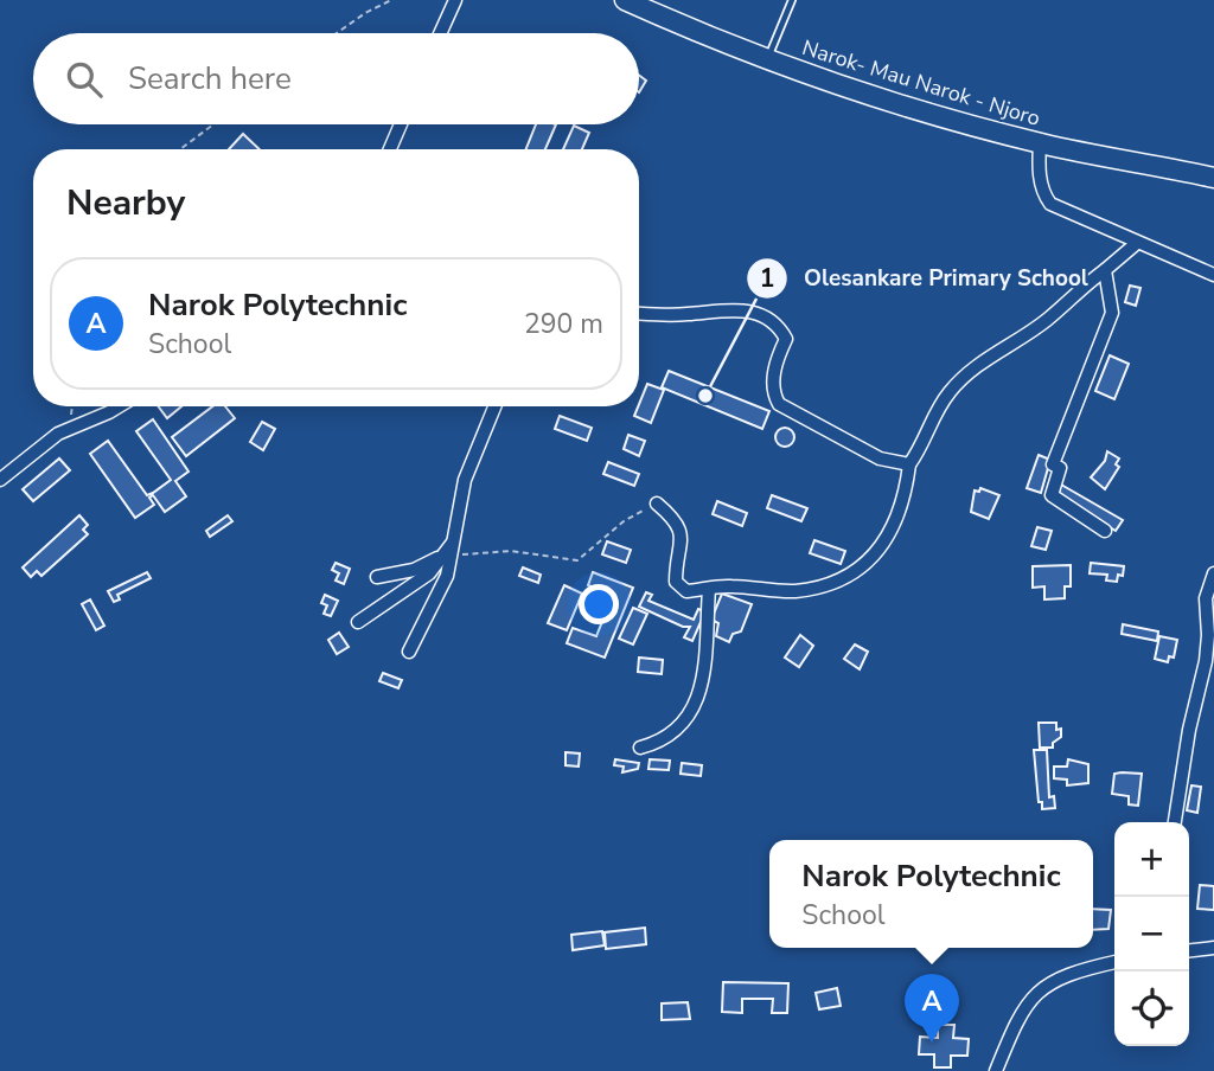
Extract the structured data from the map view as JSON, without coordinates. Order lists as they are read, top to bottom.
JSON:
{
  "streets": {
    "highway": ["Narok- Mau Narok - Njoro"]
  },
  "places": ["Olesankare Primary School"],
  "page": {
    "search": "Search here",
    "heading": "Nearby",
    "list": [
      {
        "mark": "A",
        "name": "Narok Polytechnic",
        "note": "School",
        "value": "290 m"
      }
    ],
    "map_buttons": ["+", "−"],
    "popup": ["Narok Polytechnic", "School"],
    "pins": "A"
  }
}
